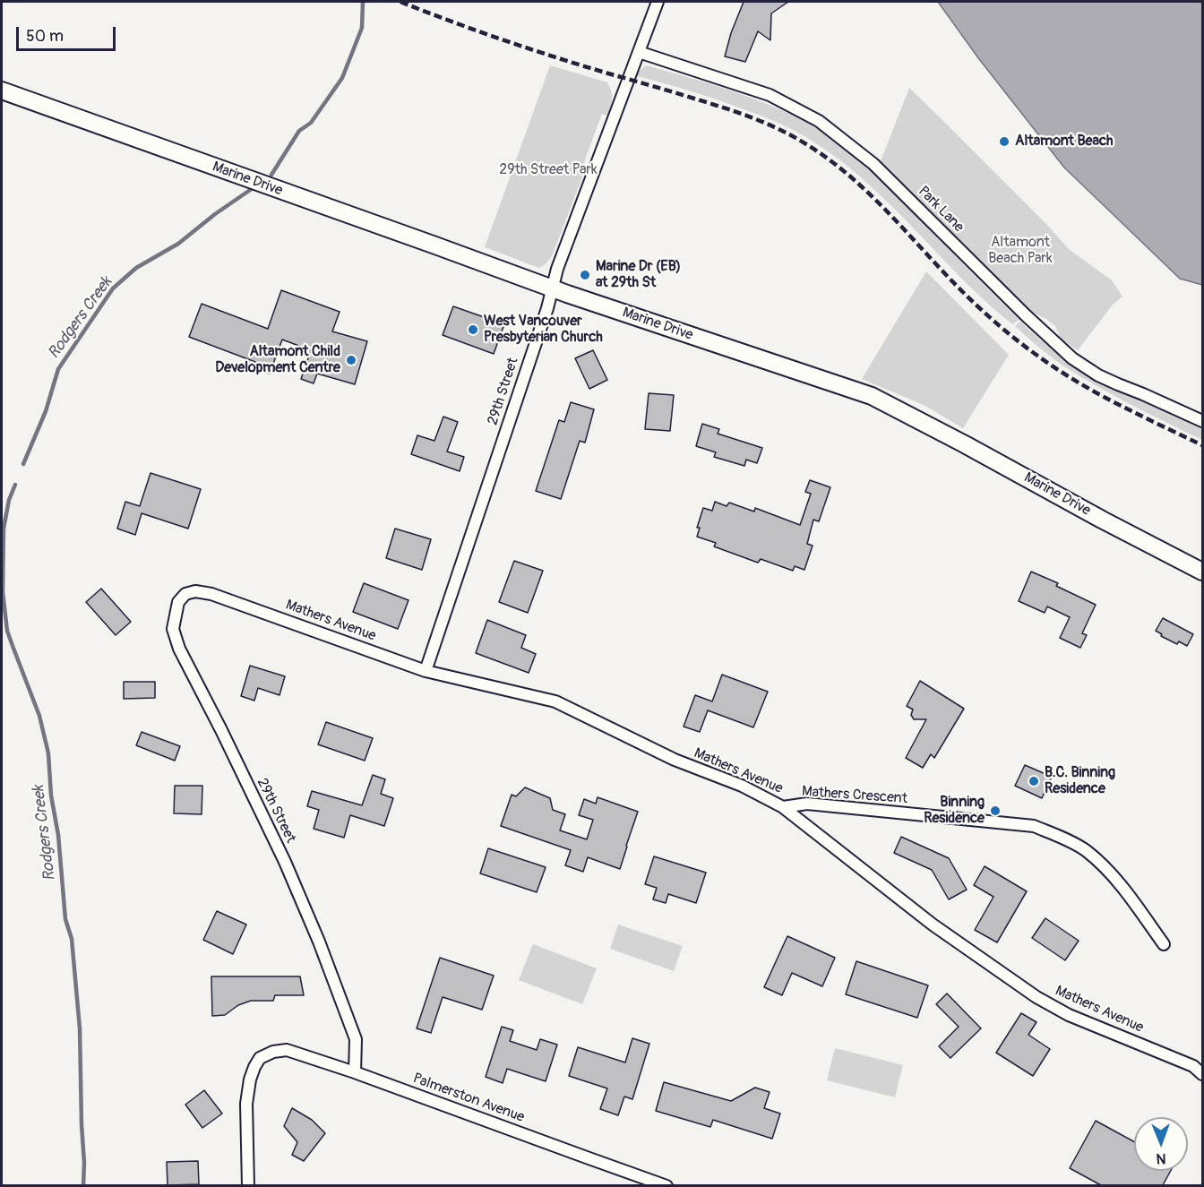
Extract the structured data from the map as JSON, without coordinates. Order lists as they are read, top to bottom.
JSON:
{
  "streets": {
    "main road": ["Marine Drive"],
    "street": [
      "Park Lane",
      "29th Street",
      "Mathers Avenue",
      "Mathers Crescent",
      "Palmerston Avenue"
    ]
  },
  "crossings": [
    ["Marine Drive", "29th Street"],
    ["Park Lane", "29th Street"],
    ["29th Street", "Mathers Avenue"],
    ["29th Street", "Palmerston Avenue"],
    ["Mathers Avenue", "Mathers Crescent"]
  ],
  "water": ["Rodgers Creek"],
  "parks": ["29th Street Park", "Altamont Beach Park"],
  "places": [
    "Altamont Beach",
    "Marine Dr (EB) at 29th St",
    "West Vancouver Presbyterian Church",
    "Altamont Child Development Centre",
    "B.C. Binning Residence",
    "Binning Residence"
  ],
  "scale_bar": "50 m",
  "north": "bottom"
}
